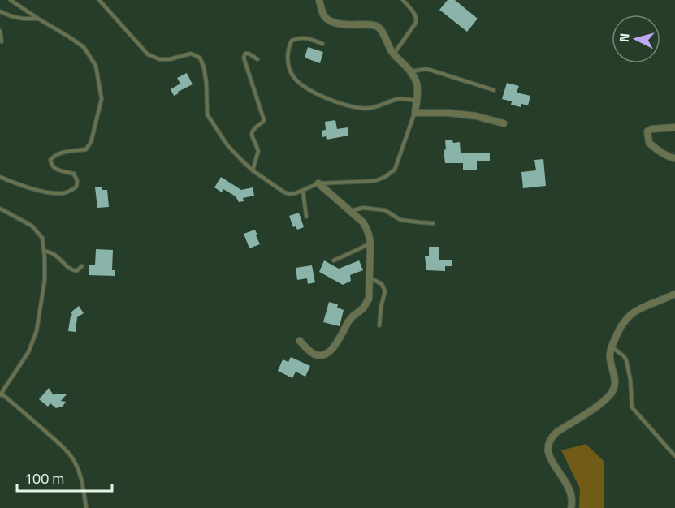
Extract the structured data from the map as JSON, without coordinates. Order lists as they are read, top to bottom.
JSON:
{
  "scale_bar": "100 m",
  "north": "left"
}
